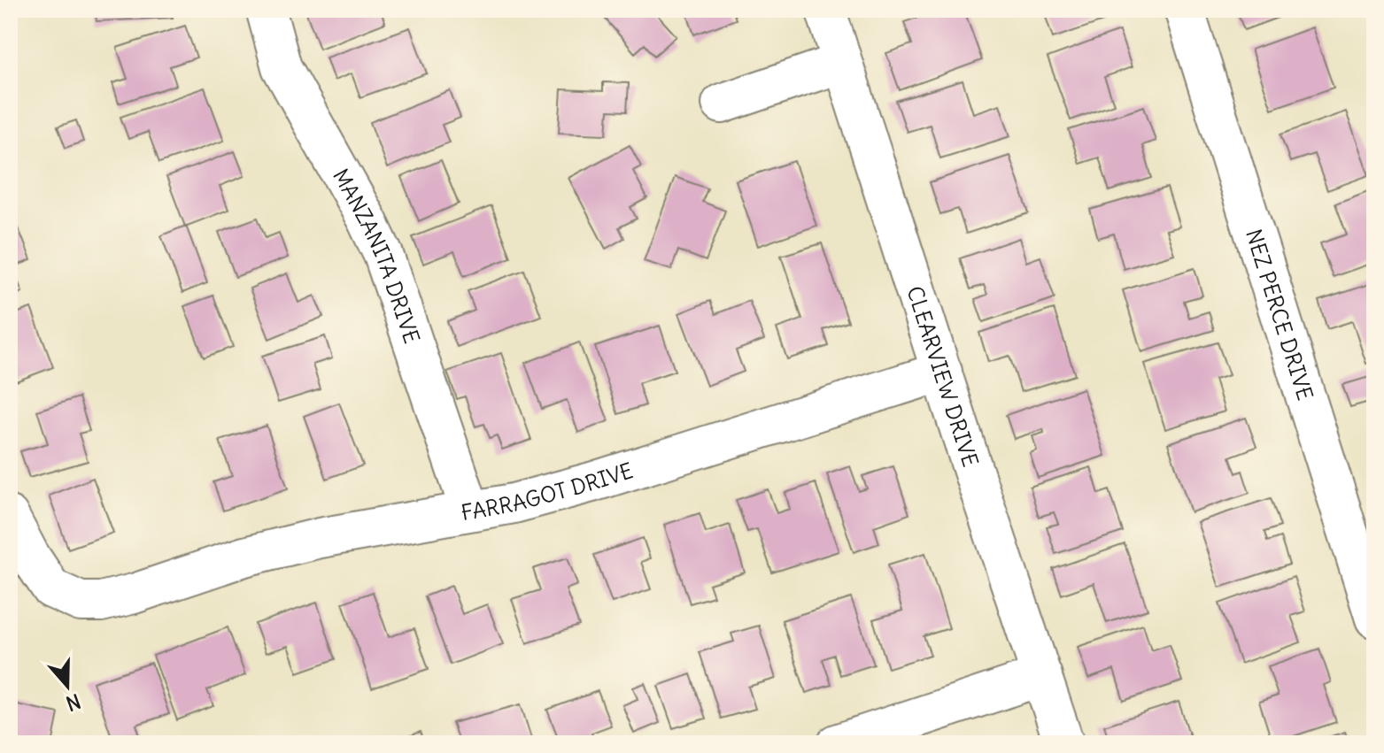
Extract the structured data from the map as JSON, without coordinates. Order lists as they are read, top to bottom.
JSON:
{
  "streets": {
    "street": [
      "MANZANITA DRIVE",
      "NEZ PERCE DRIVE",
      "CLEARVIEW DRIVE",
      "FARRAGOT DRIVE"
    ]
  },
  "crossings": [
    ["MANZANITA DRIVE", "FARRAGOT DRIVE"],
    ["CLEARVIEW DRIVE", "FARRAGOT DRIVE"]
  ],
  "north": "bottom"
}
